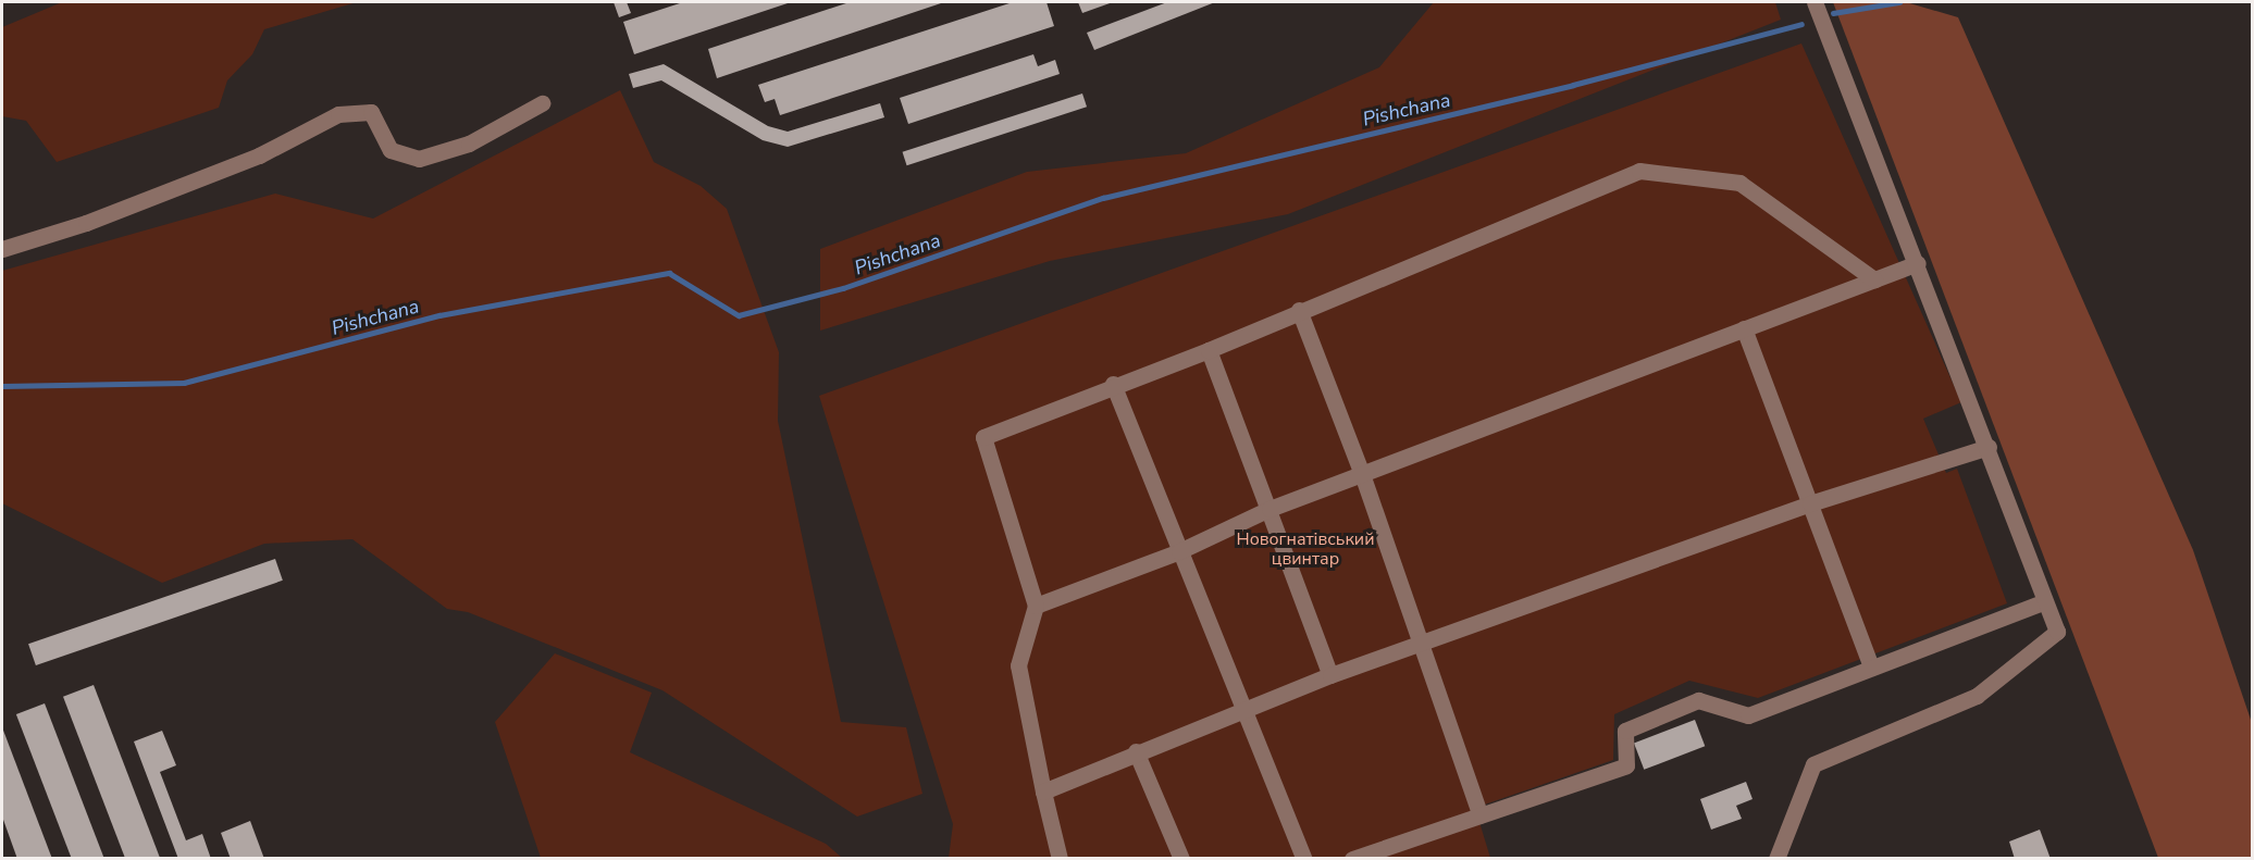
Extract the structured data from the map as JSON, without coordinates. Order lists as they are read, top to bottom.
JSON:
{
  "water": ["Pishchana"],
  "parks": ["Новогнатівський цвинтар"]
}
